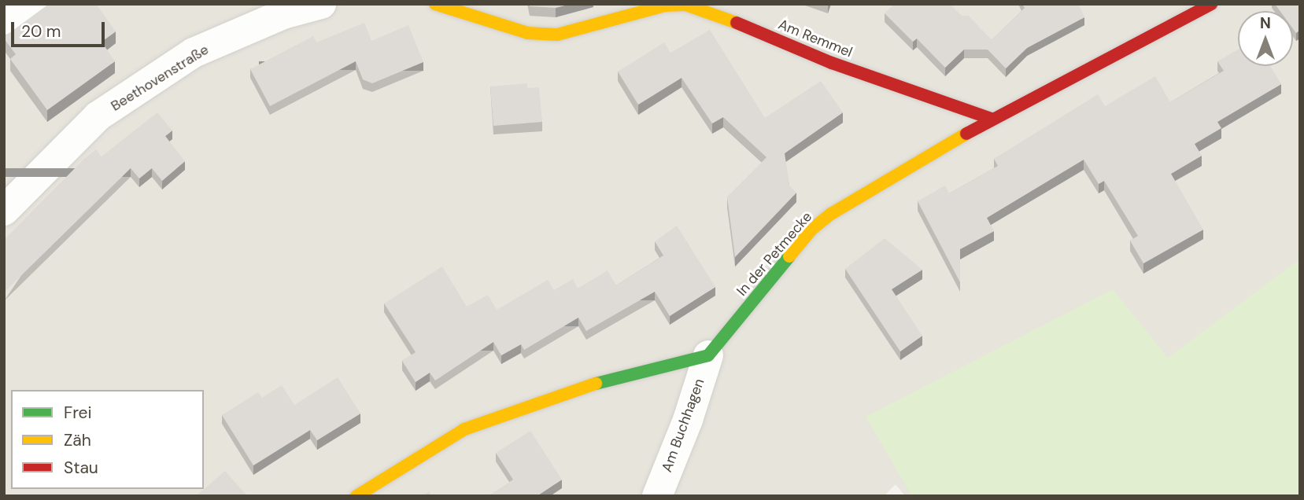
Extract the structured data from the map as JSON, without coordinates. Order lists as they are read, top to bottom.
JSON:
{
  "streets": {
    "street": [
      "Am Remmel",
      "Beethovenstraße",
      "In der Petmecke",
      "Am Buchhagen"
    ]
  },
  "crossings": [
    ["Am Remmel", "In der Petmecke"],
    ["In der Petmecke", "Am Buchhagen"]
  ],
  "legend": ["Frei", "Zäh", "Stau"],
  "scale_bar": "20 m",
  "north": "top"
}
